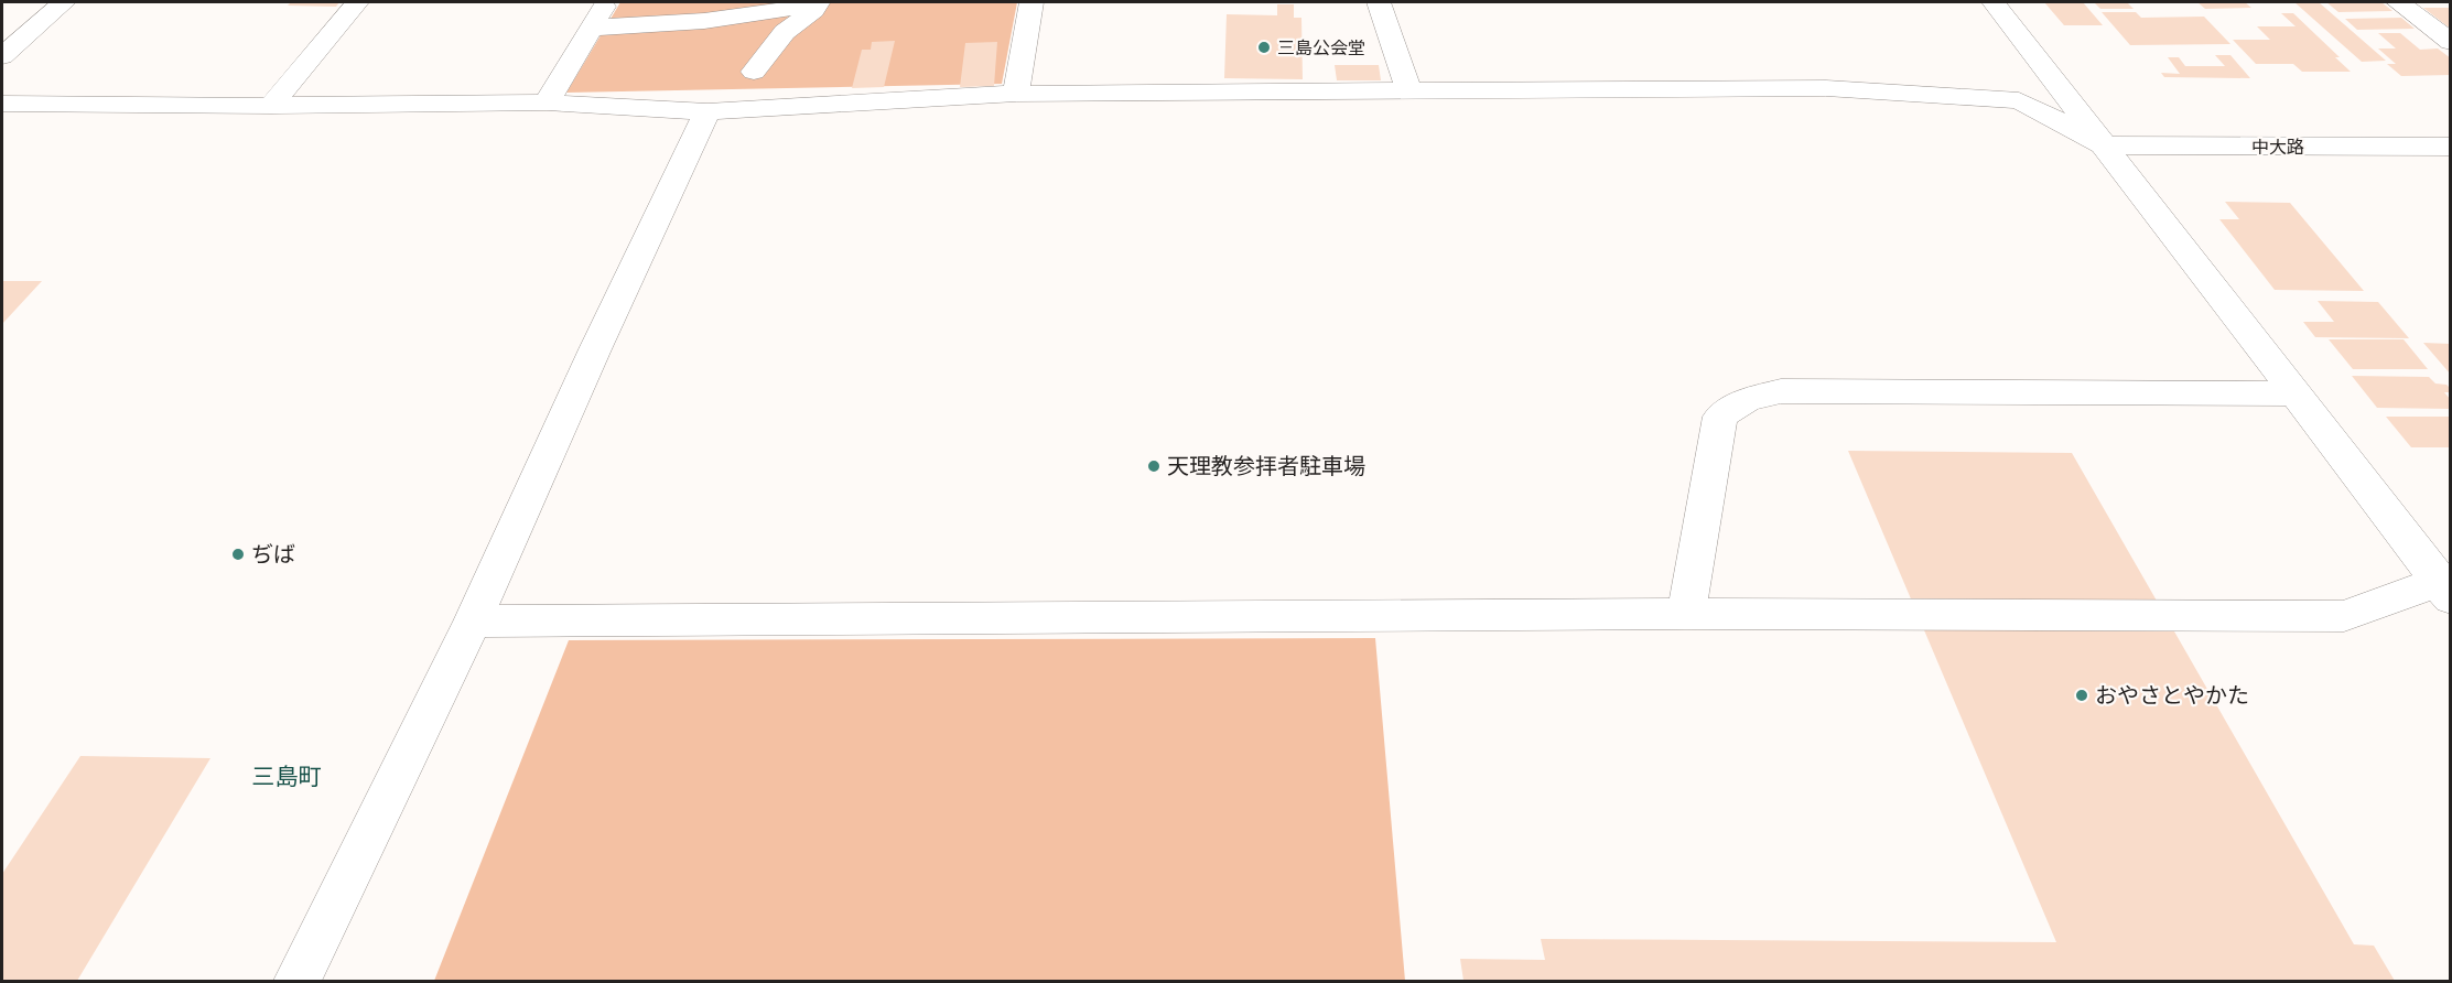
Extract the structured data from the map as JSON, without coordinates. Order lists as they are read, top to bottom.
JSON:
{
  "streets": {
    "street": ["中大路"]
  },
  "districts": ["三島町"],
  "places": [
    "三島公会堂",
    "天理教参拝者駐車場",
    "ぢば",
    "おやさとやかた"
  ]
}
